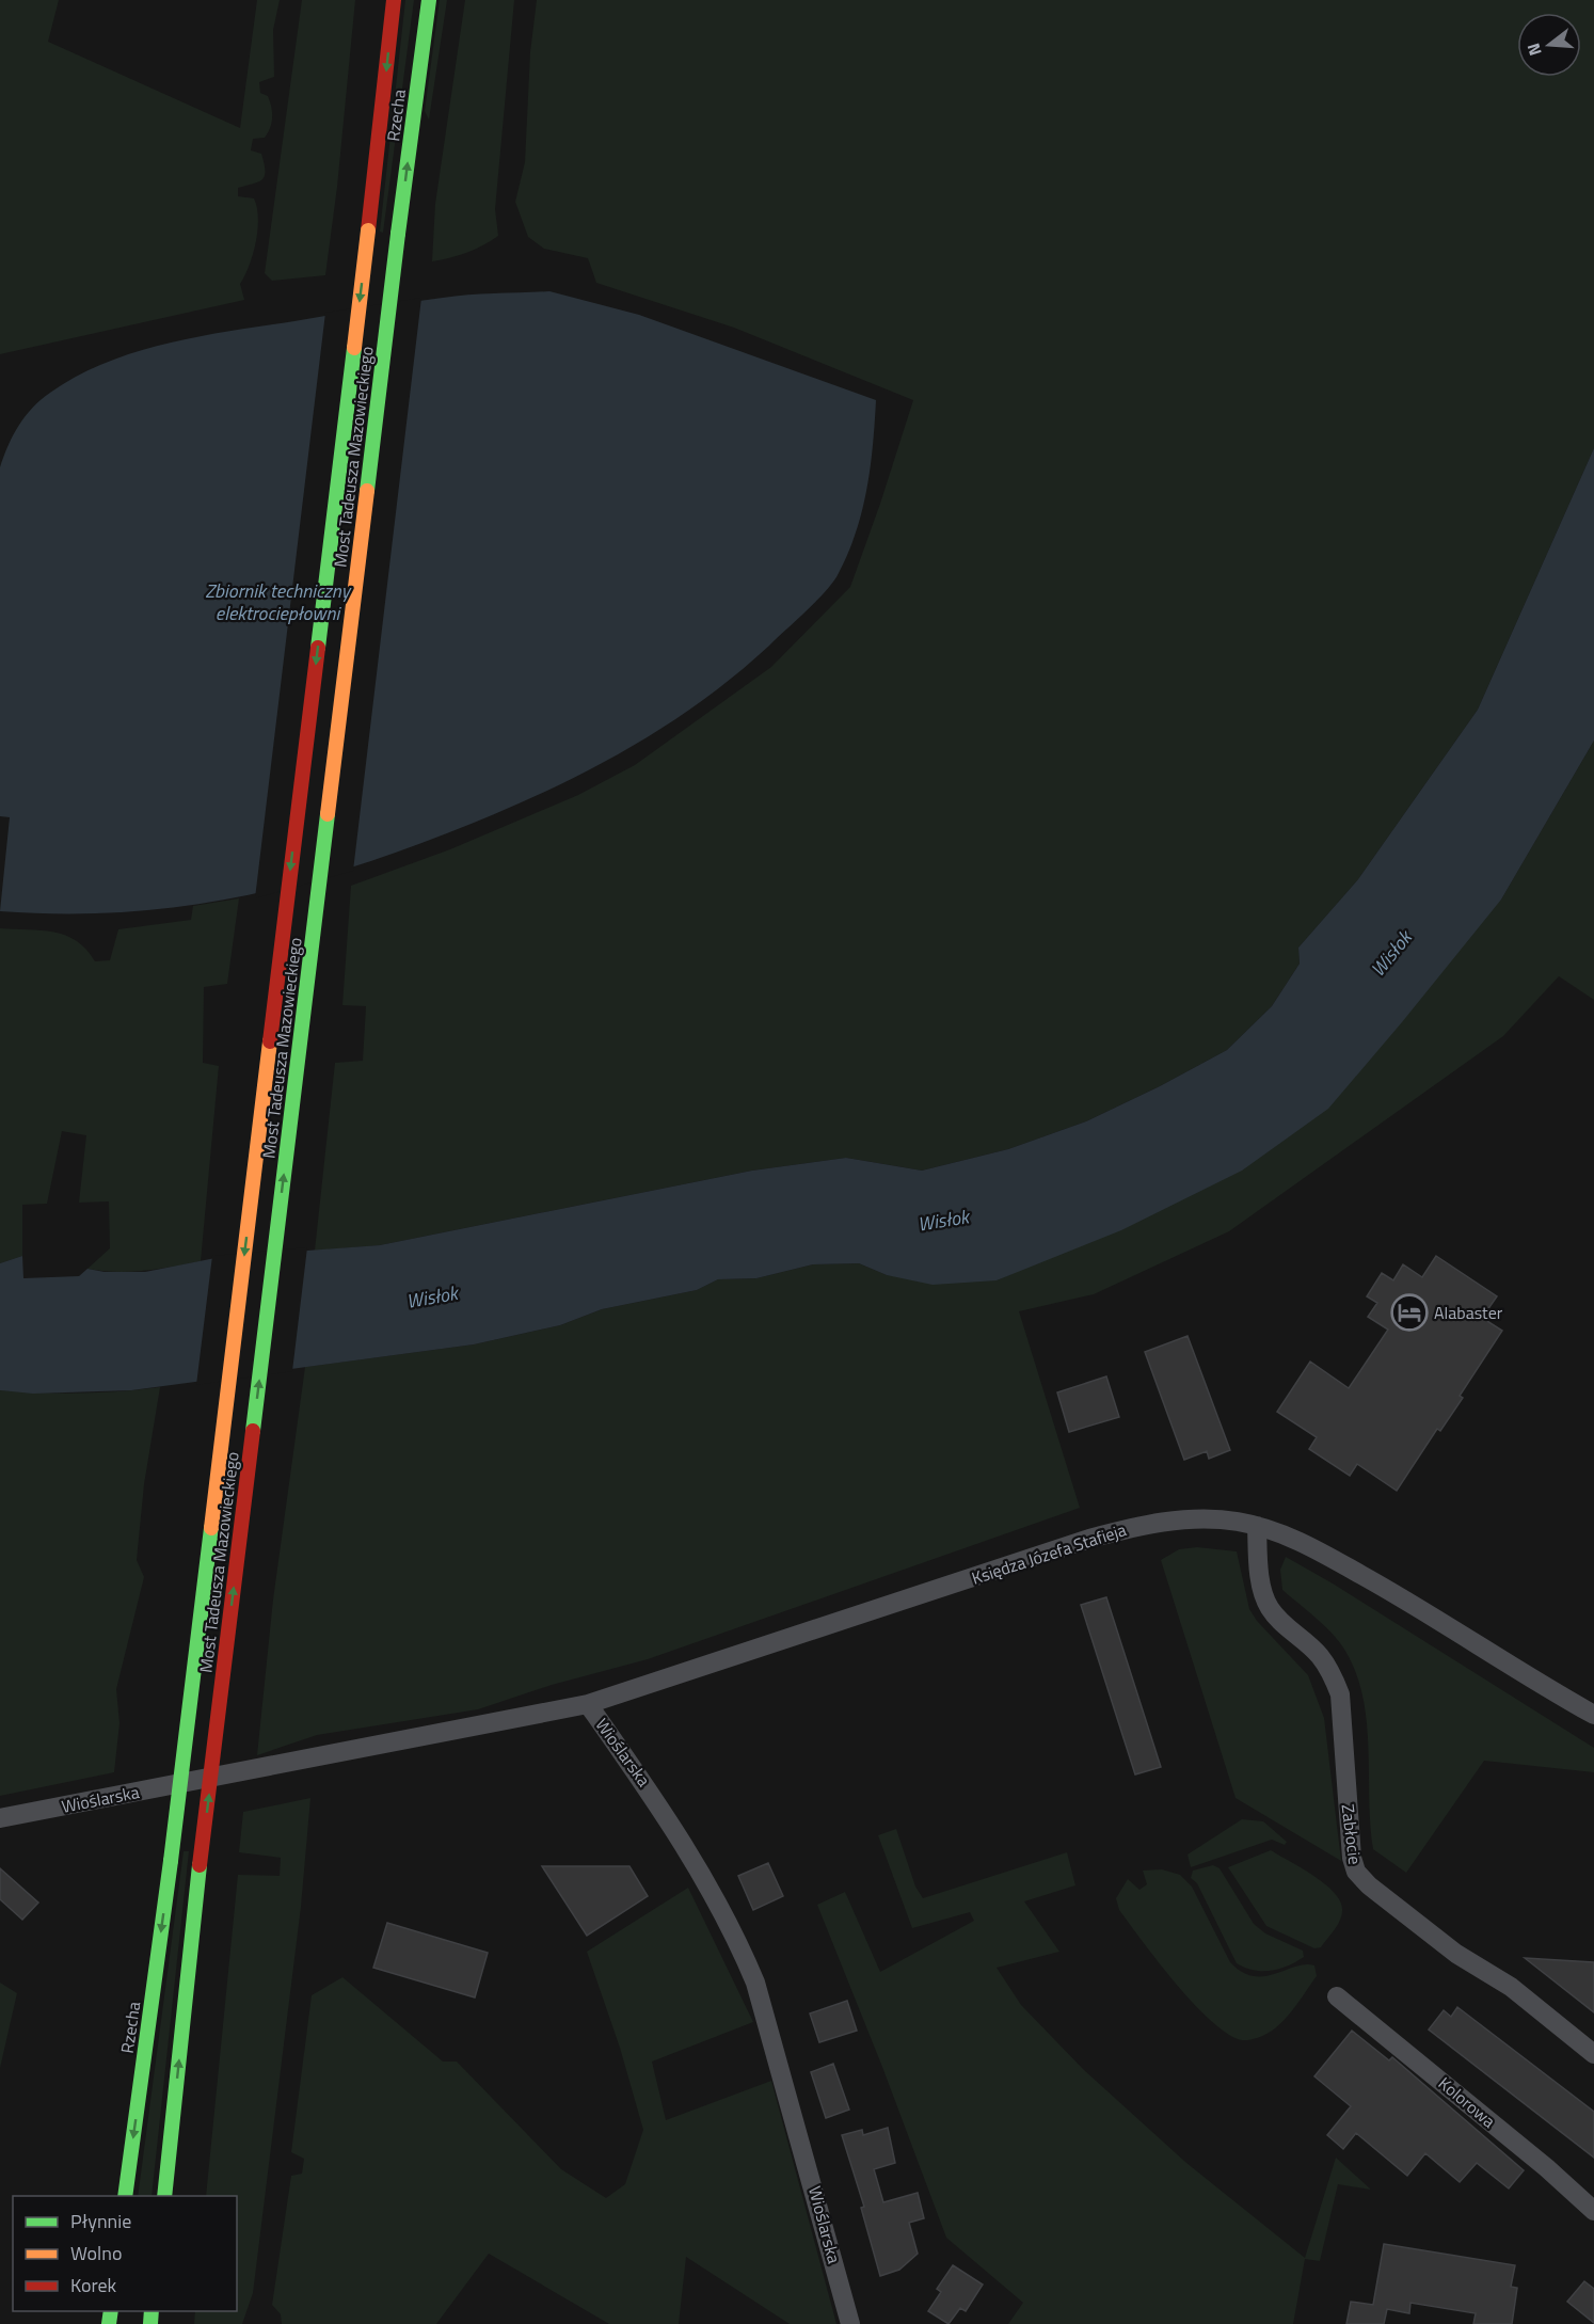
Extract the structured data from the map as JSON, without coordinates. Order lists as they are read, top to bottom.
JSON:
{
  "streets": {
    "main road": ["Rzecha", "Most Tadeusza Mazowieckiego"],
    "street": [
      "Księdza Józefa Stafieja",
      "Wioślarska",
      "Zabłocie",
      "Kolorowa"
    ]
  },
  "crossings": [
    ["Rzecha", "Most Tadeusza Mazowieckiego"],
    ["Księdza Józefa Stafieja", "Wioślarska"],
    ["Księdza Józefa Stafieja", "Zabłocie"]
  ],
  "water": ["Zbiornik techniczny elektrociepłowni", "Wisłok"],
  "places": {
    "hotel": ["Alabaster"]
  },
  "legend": ["Płynnie", "Wolno", "Korek"],
  "north": "left"
}
